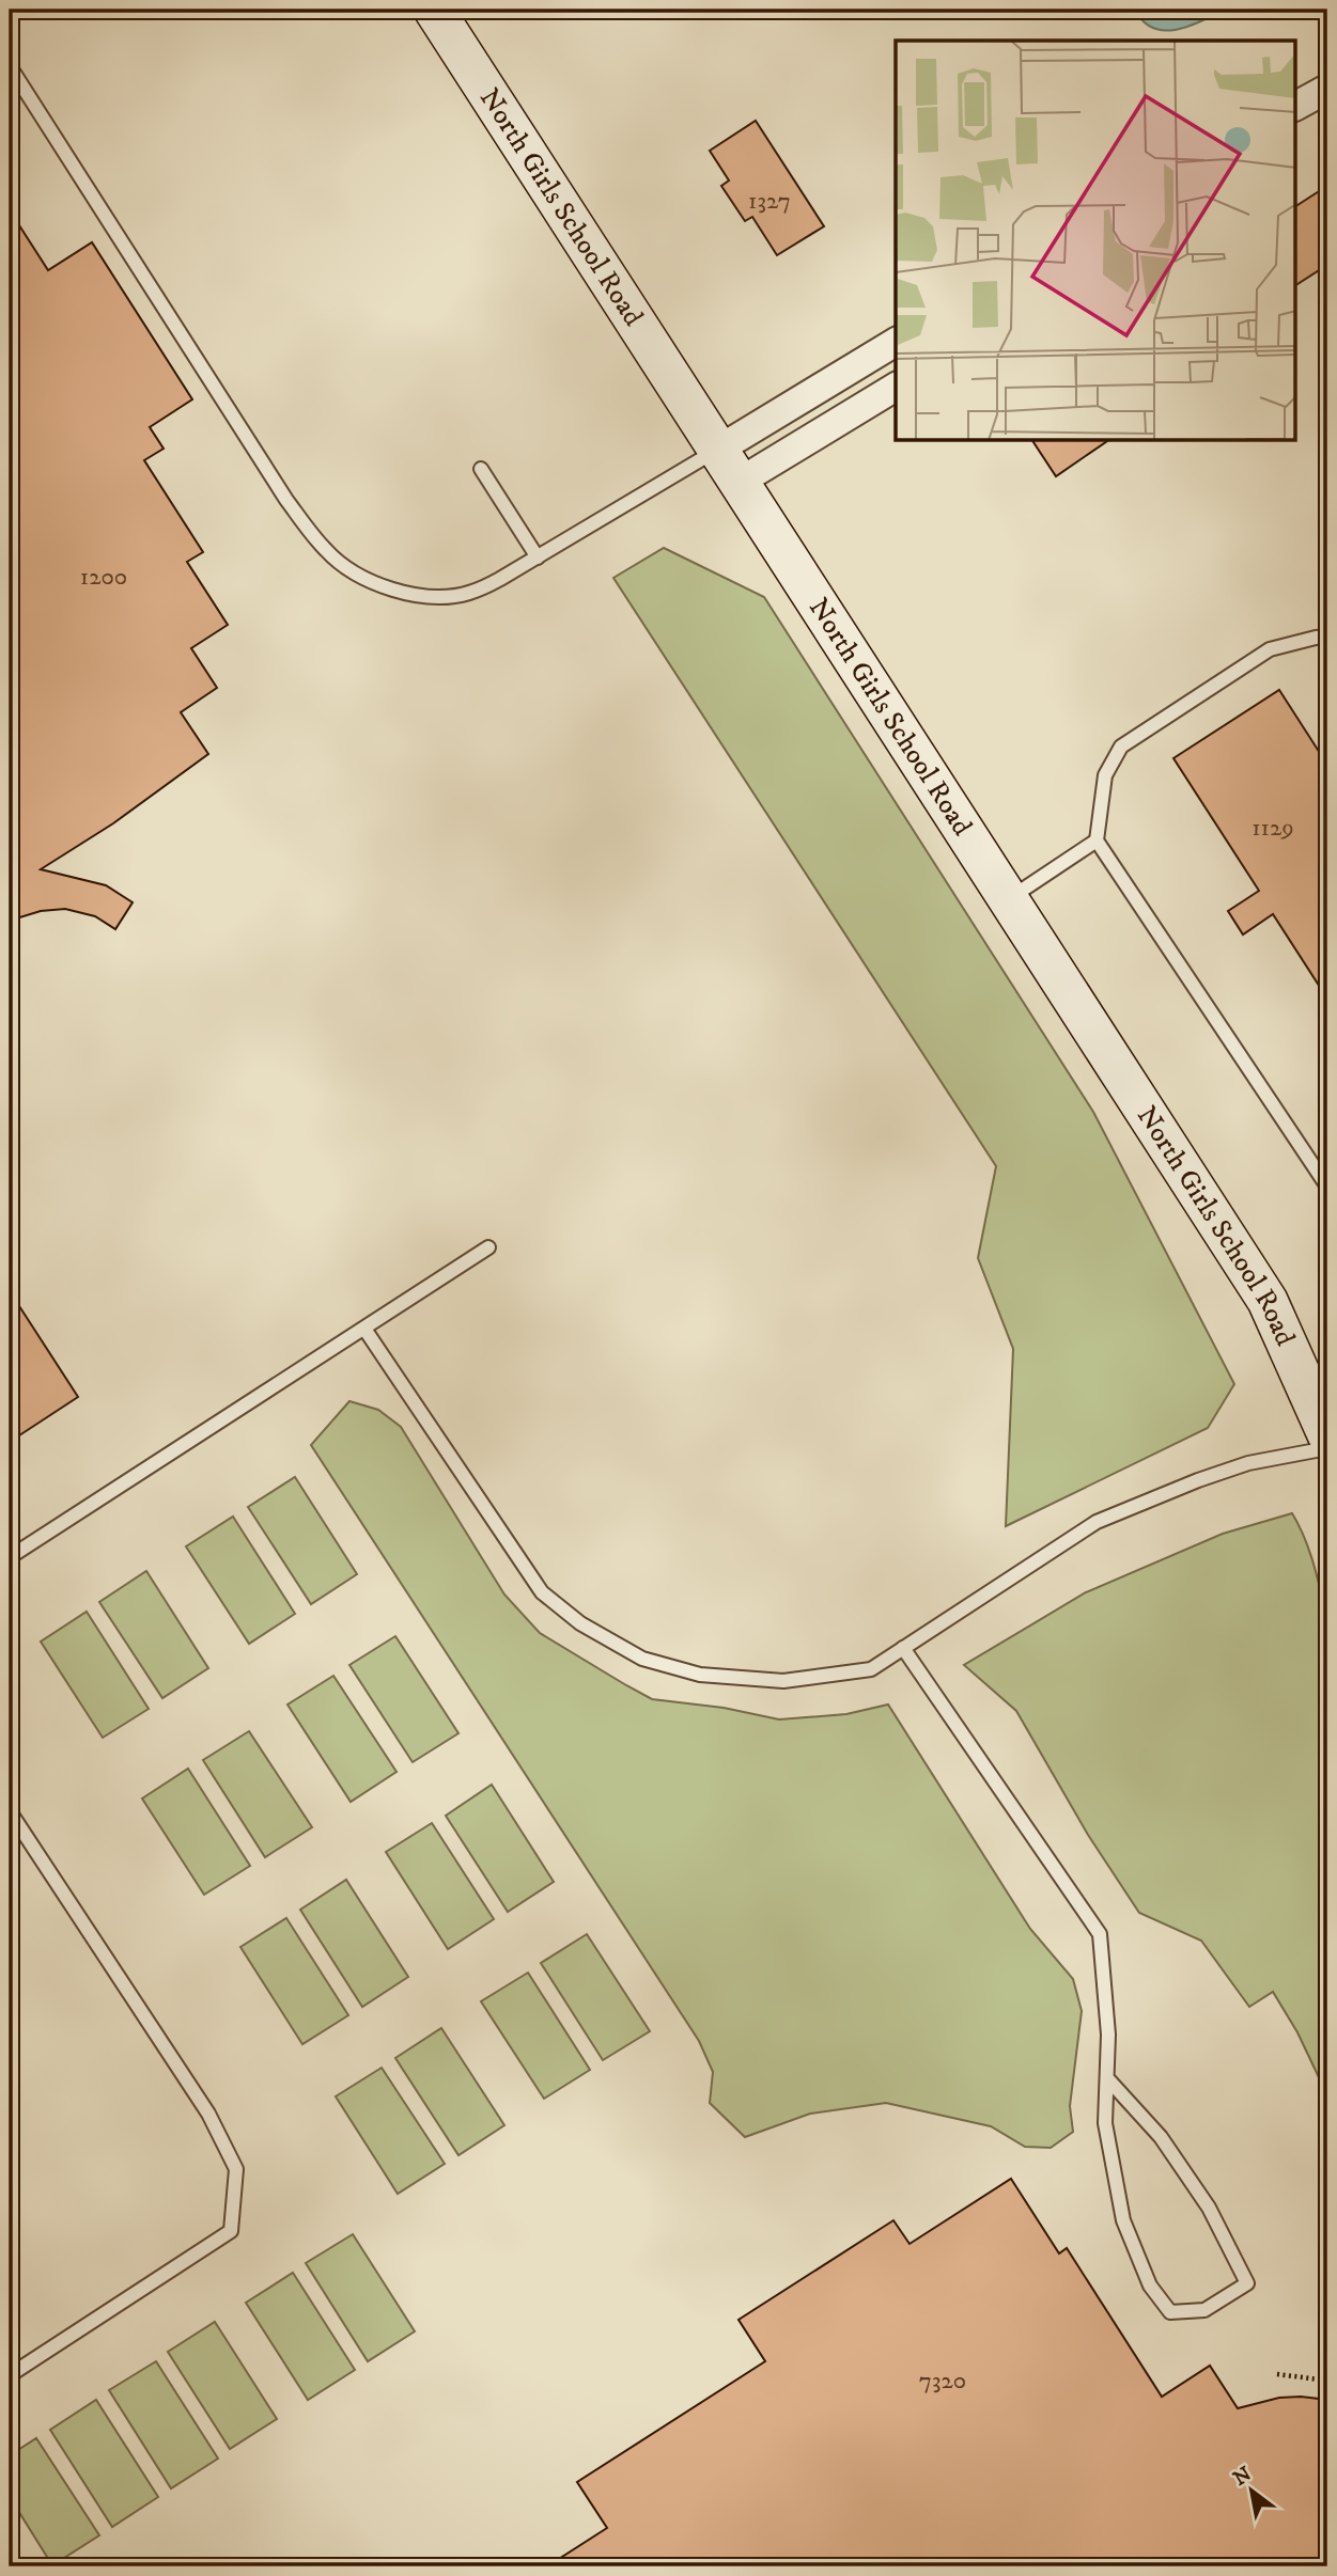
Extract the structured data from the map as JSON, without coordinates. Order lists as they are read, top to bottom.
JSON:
{
  "streets": {
    "main road": ["North Girls School Road"]
  },
  "house_numbers": [
    "1327",
    "1200",
    "1129",
    "7320"
  ],
  "north": "top left"
}
